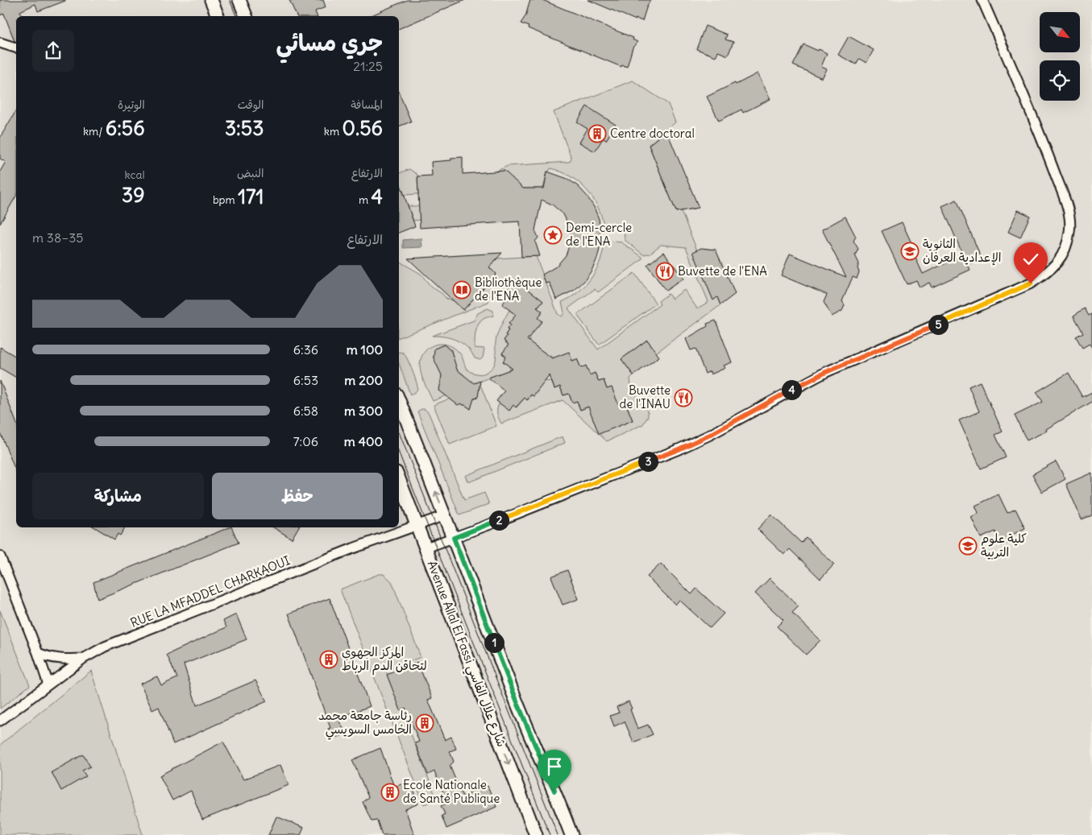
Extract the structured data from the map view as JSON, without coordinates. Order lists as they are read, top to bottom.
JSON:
{
  "streets": {
    "street": ["RUE LA MFADDEL CHARKAOUI", "Avenue Allal El Fassi شارع علال الفاسي"]
  },
  "crossings": [
    ["RUE LA MFADDEL CHARKAOUI", "Avenue Allal El Fassi شارع علال الفاسي"]
  ],
  "places": {
    "building": [
      "Centre doctoral",
      "المركز الجهوي لتحاقن الدم الرباط",
      "رئاسة جامعة محمد الخامس السويسي",
      "Ecole Nationale de Santé Publique"
    ],
    "place": ["Demi-cercle de l'ENA"],
    "school or university": ["الثانوية الإعدادية العرفان", "كلية علوم التربية"],
    "restaurant": ["Buvette de l'ENA", "Buvette de l'INAU"],
    "library": ["Bibliothèque de l'ENA"]
  },
  "north": "bottom right",
  "page": {
    "heading": ["جري مسائي", "21:25"],
    "stats": [
      ["المسافة", "0.56 km"],
      ["الوقت", "3:53"],
      ["الوتيرة", "6:56 /km"],
      ["الارتفاع", "4 m"],
      ["النبض", "171 bpm"],
      ["kcal", "39"]
    ],
    "chart": ["الارتفاع", "35–38 m"],
    "pins": [
      "5",
      "4",
      "3",
      "2",
      "1"
    ],
    "list": [
      {
        "name": "100 m",
        "note": "6:36"
      },
      {
        "name": "200 m",
        "note": "6:53"
      },
      {
        "name": "300 m",
        "note": "6:58"
      },
      {
        "name": "400 m",
        "note": "7:06"
      }
    ],
    "buttons": ["حفظ", "مشاركة"]
  }
}
